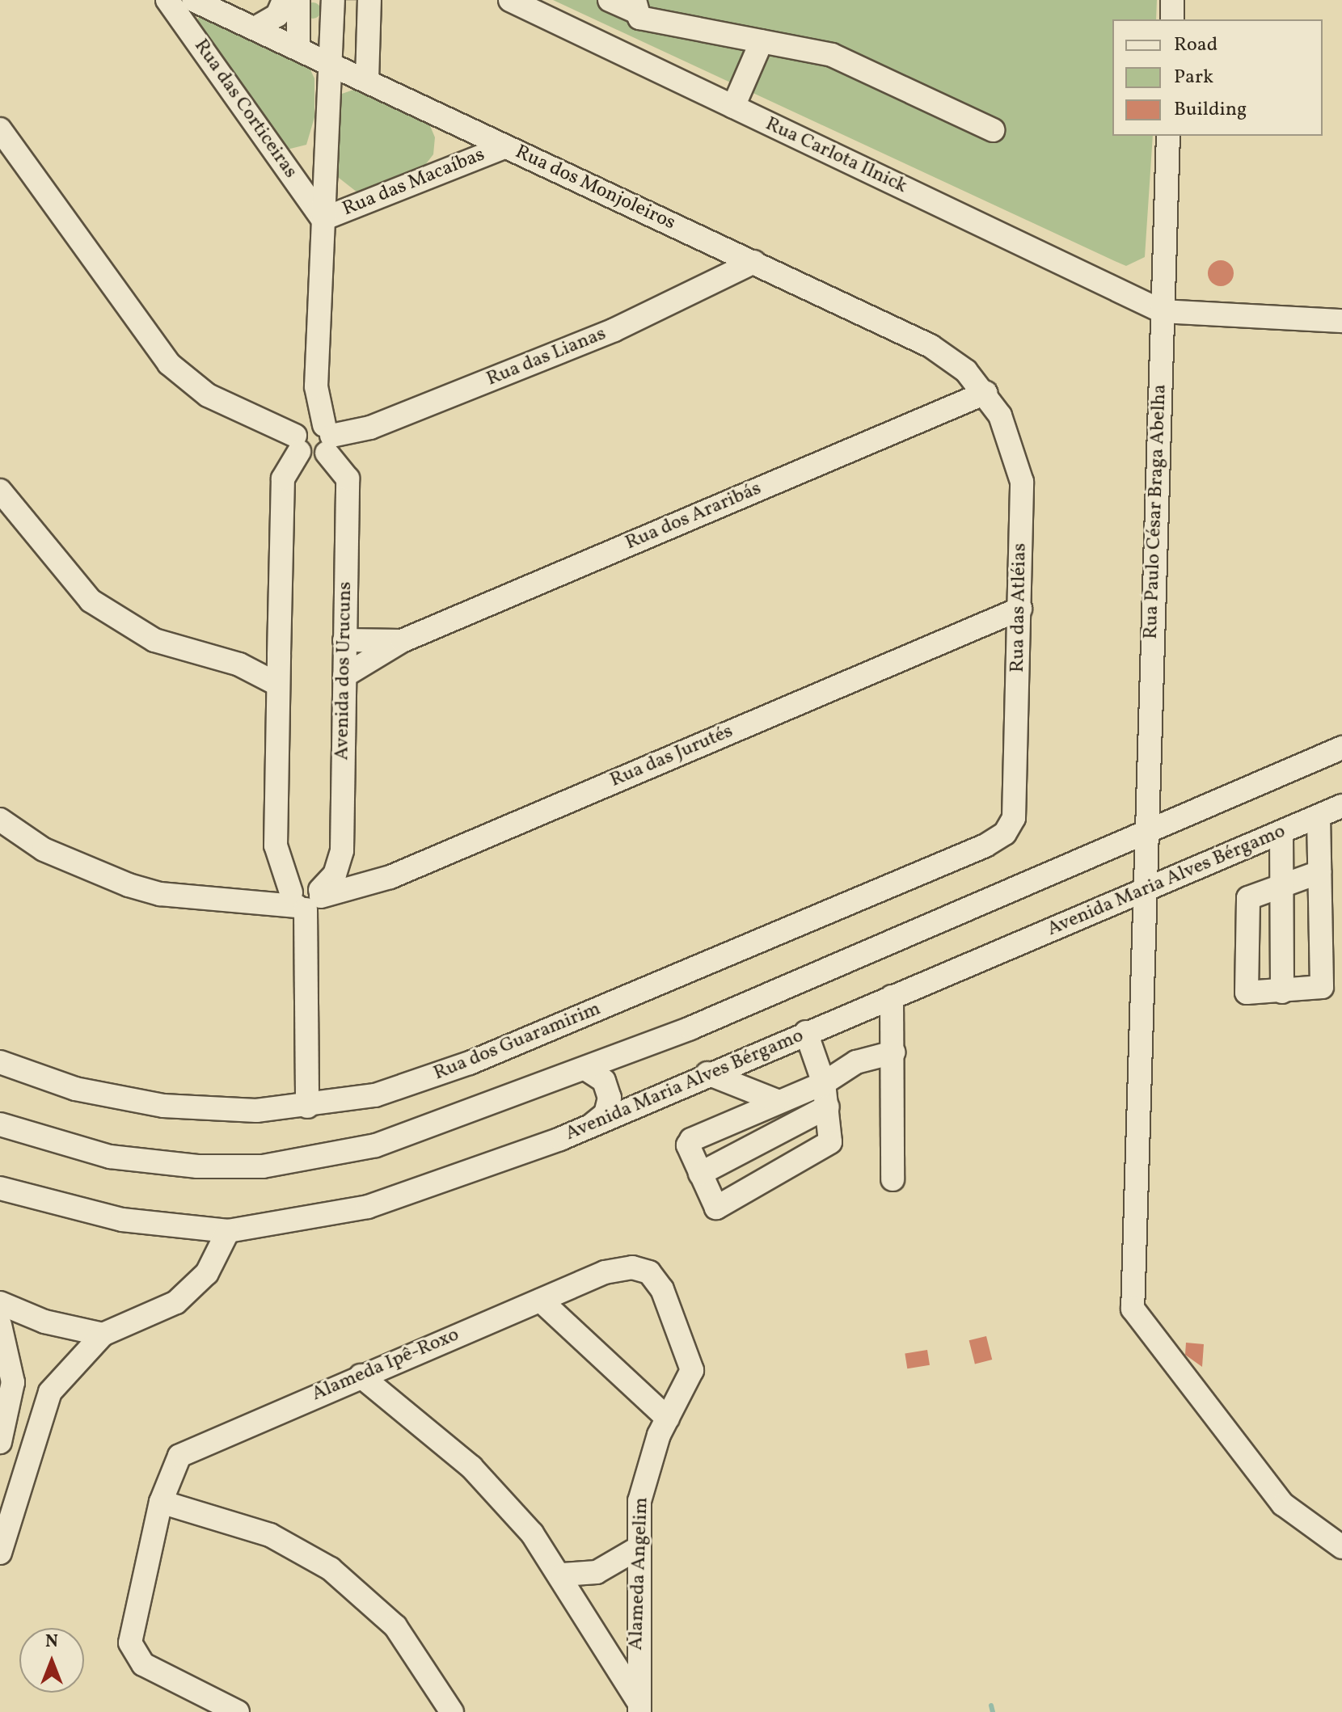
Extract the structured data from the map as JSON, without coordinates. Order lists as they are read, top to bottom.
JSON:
{
  "streets": {
    "street": [
      "Rua das Corticeiras",
      "Rua Carlota Ilnick",
      "Rua das Macaíbas",
      "Rua dos Monjoleiros",
      "Rua das Lianas",
      "Rua Paulo César Braga Abelha",
      "Rua dos Araribás",
      "Rua das Atléias",
      "Avenida dos Urucuns",
      "Rua das Jurutés",
      "Avenida Maria Alves Bérgamo",
      "Rua dos Guaramirim",
      "Alameda Ipê-Roxo",
      "Alameda Angelim"
    ]
  },
  "crossings": [
    ["Rua das Corticeiras", "Rua das Macaíbas"],
    ["Rua das Corticeiras", "Avenida dos Urucuns"],
    ["Rua Carlota Ilnick", "Rua Paulo César Braga Abelha"],
    ["Rua das Macaíbas", "Rua dos Monjoleiros"],
    ["Rua das Macaíbas", "Avenida dos Urucuns"],
    ["Rua dos Monjoleiros", "Rua das Lianas"],
    ["Rua dos Monjoleiros", "Rua dos Araribás"],
    ["Rua dos Monjoleiros", "Rua das Atléias"],
    ["Rua dos Monjoleiros", "Avenida dos Urucuns"],
    ["Rua das Lianas", "Avenida dos Urucuns"],
    ["Rua Paulo César Braga Abelha", "Avenida Maria Alves Bérgamo"],
    ["Rua dos Araribás", "Rua das Atléias"],
    ["Rua dos Araribás", "Avenida dos Urucuns"],
    ["Rua das Atléias", "Rua das Jurutés"],
    ["Rua das Atléias", "Rua dos Guaramirim"],
    ["Avenida dos Urucuns", "Rua das Jurutés"],
    ["Alameda Ipê-Roxo", "Alameda Angelim"]
  ],
  "legend": ["Road", "Park", "Building"],
  "north": "top"
}
